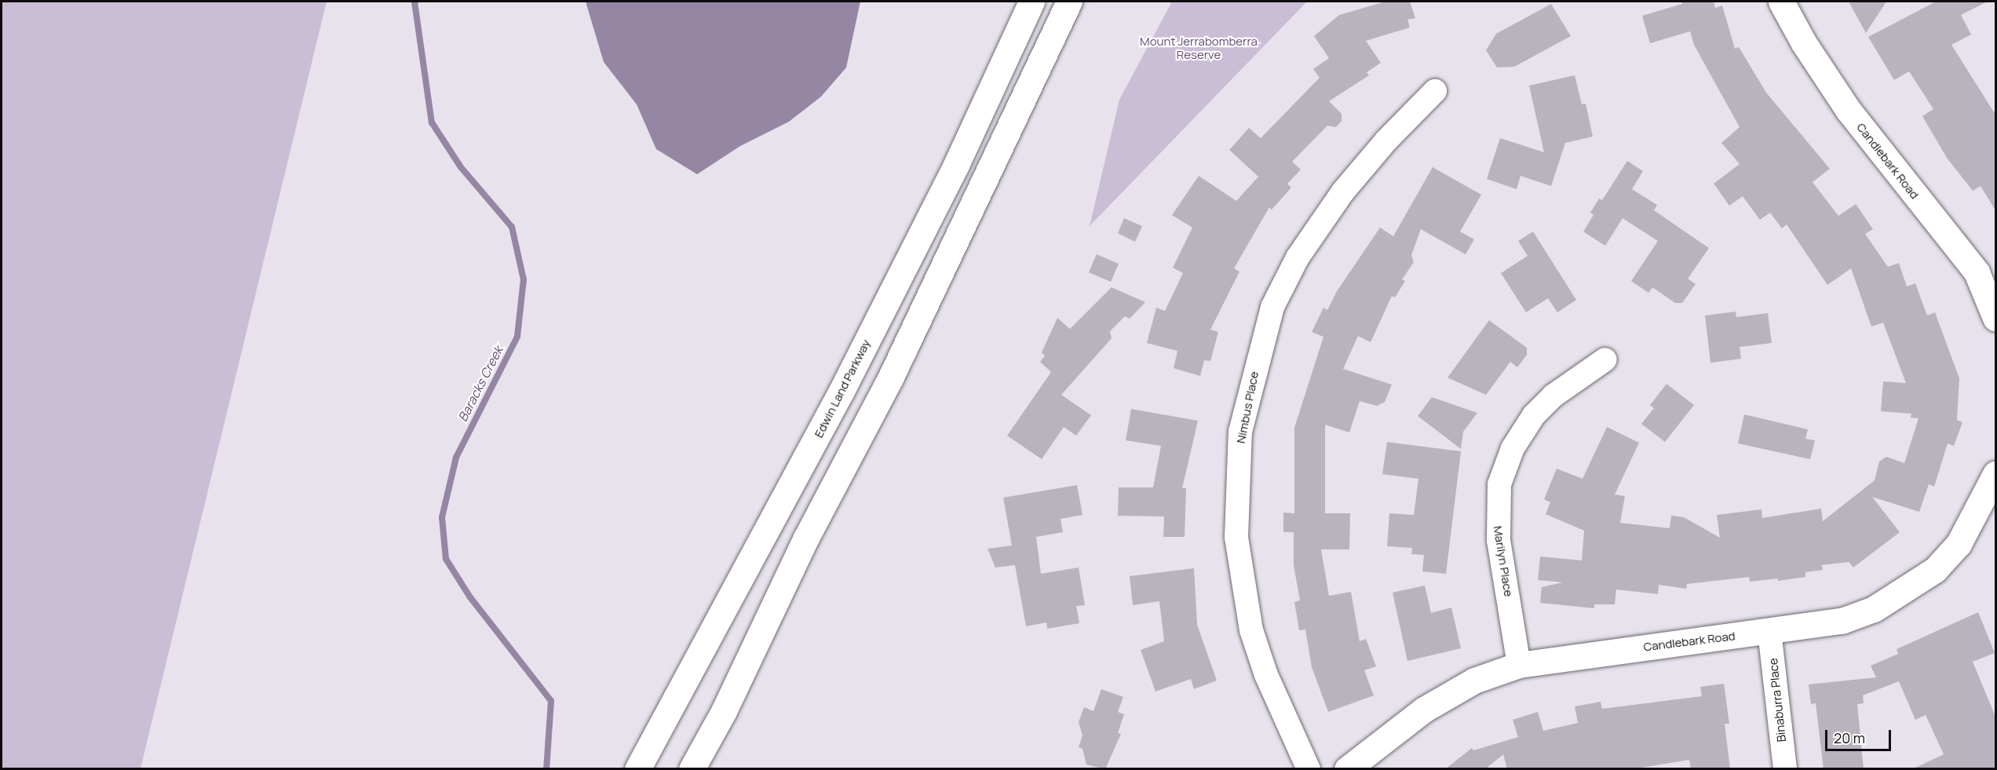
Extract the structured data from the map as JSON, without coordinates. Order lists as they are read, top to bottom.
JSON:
{
  "streets": {
    "main road": ["Candlebark Road", "Edwin Land Parkway"],
    "street": ["Nimbus Place", "Marilyn Place", "Binaburra Place"]
  },
  "crossings": [
    ["Candlebark Road", "Marilyn Place"],
    ["Candlebark Road", "Binaburra Place"]
  ],
  "water": ["Baracks Creek"],
  "parks": ["Mount Jerrabomberra Reserve"],
  "scale_bar": "20 m"
}
